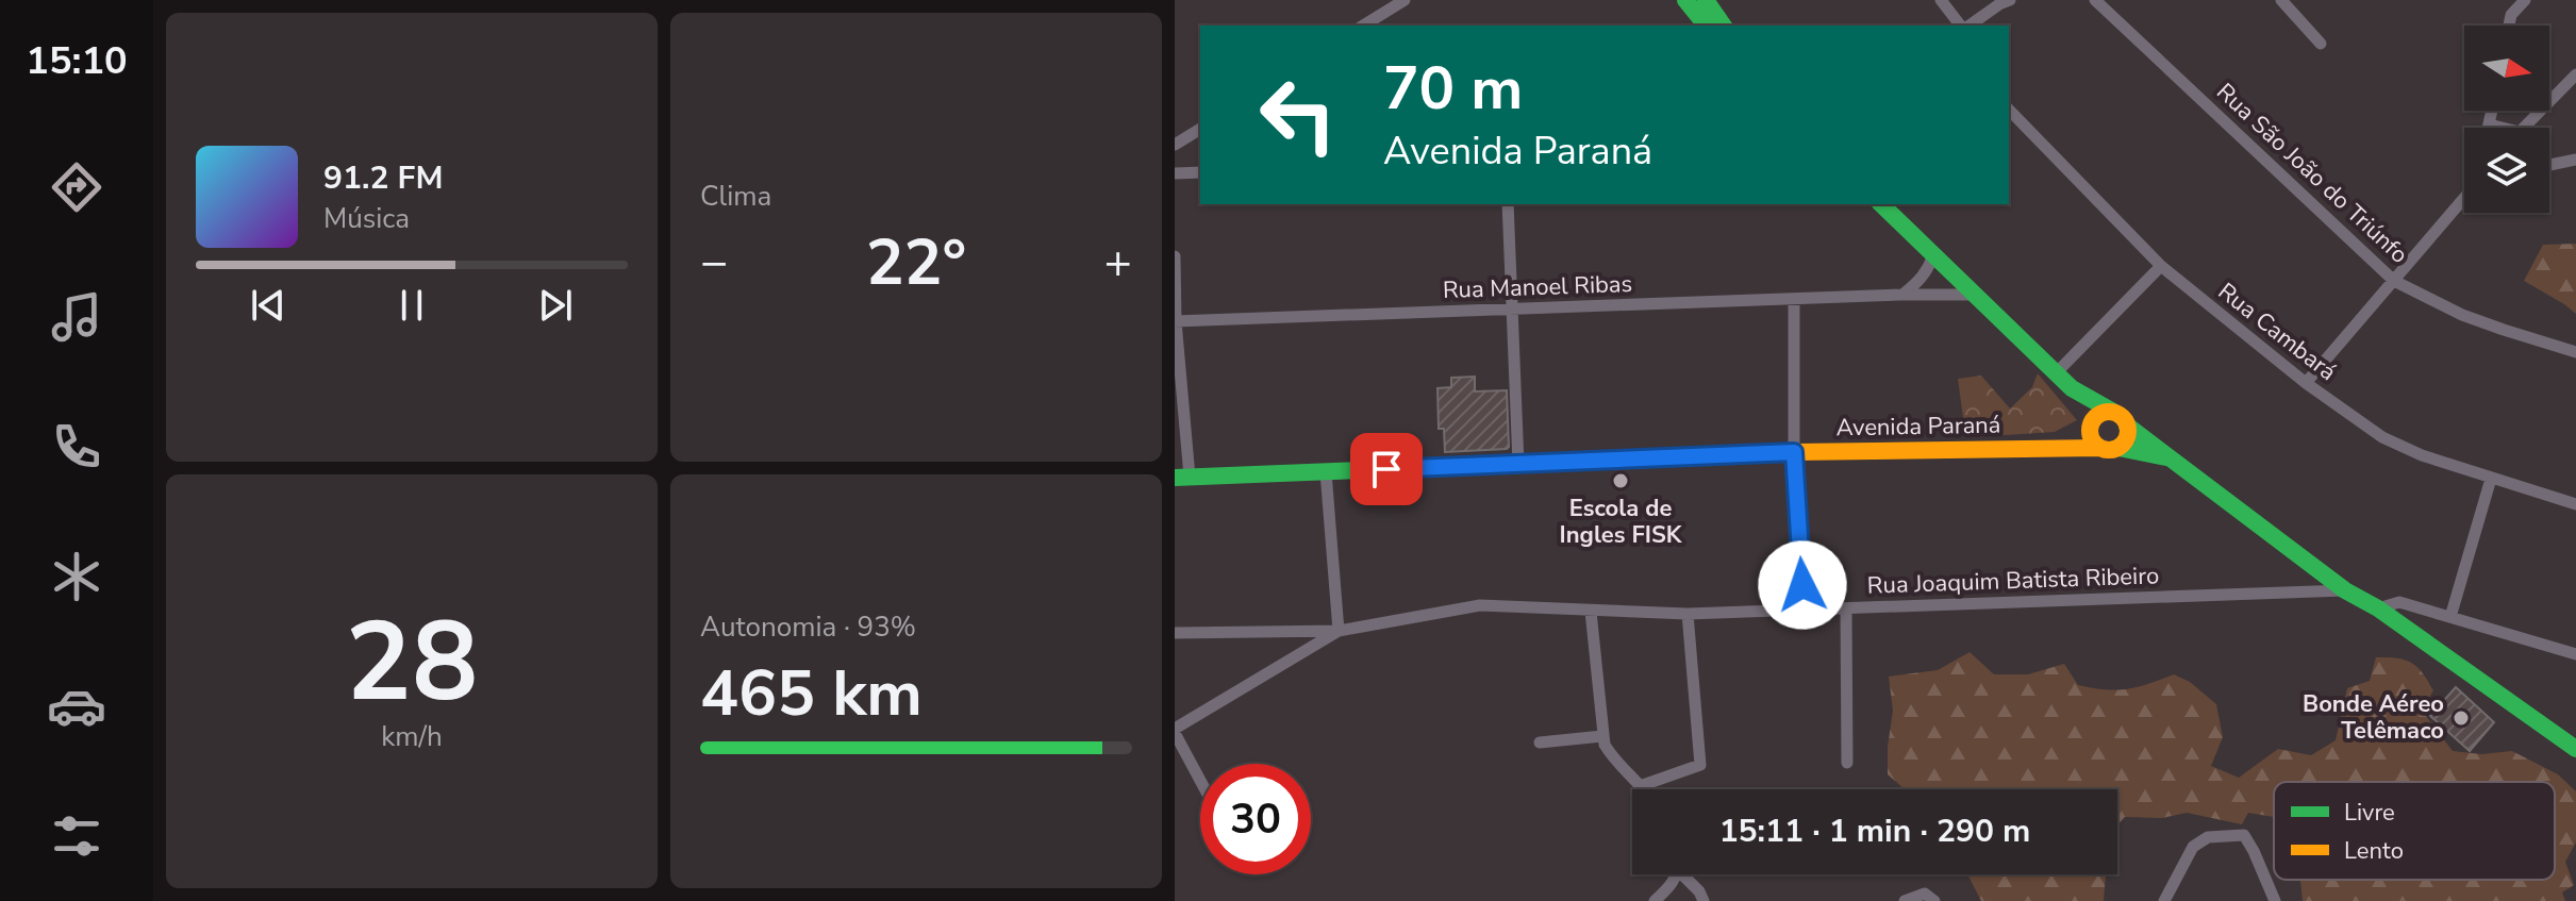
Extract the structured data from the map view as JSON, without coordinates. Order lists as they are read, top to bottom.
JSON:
{
  "streets": {
    "main road": ["Avenida Paraná"],
    "street": [
      "Rua São João do Triúnfo",
      "Rua Manoel Ribas",
      "Rua Cambará",
      "Rua Joaquim Batista Ribeiro"
    ]
  },
  "places": ["Escola de Ingles FISK", "Bonde Aéreo Telêmaco"],
  "legend": ["Livre", "Lento"],
  "north": "right",
  "page": {
    "tabs": "15:10",
    "tile": [
      "Clima",
      ["28", "km/h"],
      ["Autonomia · 93%", "465 km"]
    ],
    "turn": ["70 m", "Avenida Paraná"],
    "song": ["91.2 FM", "Música"],
    "heat": ["−", "22°", "+"],
    "limit": "30",
    "trip": "15:11 · 1 min · 290 m"
  }
}
